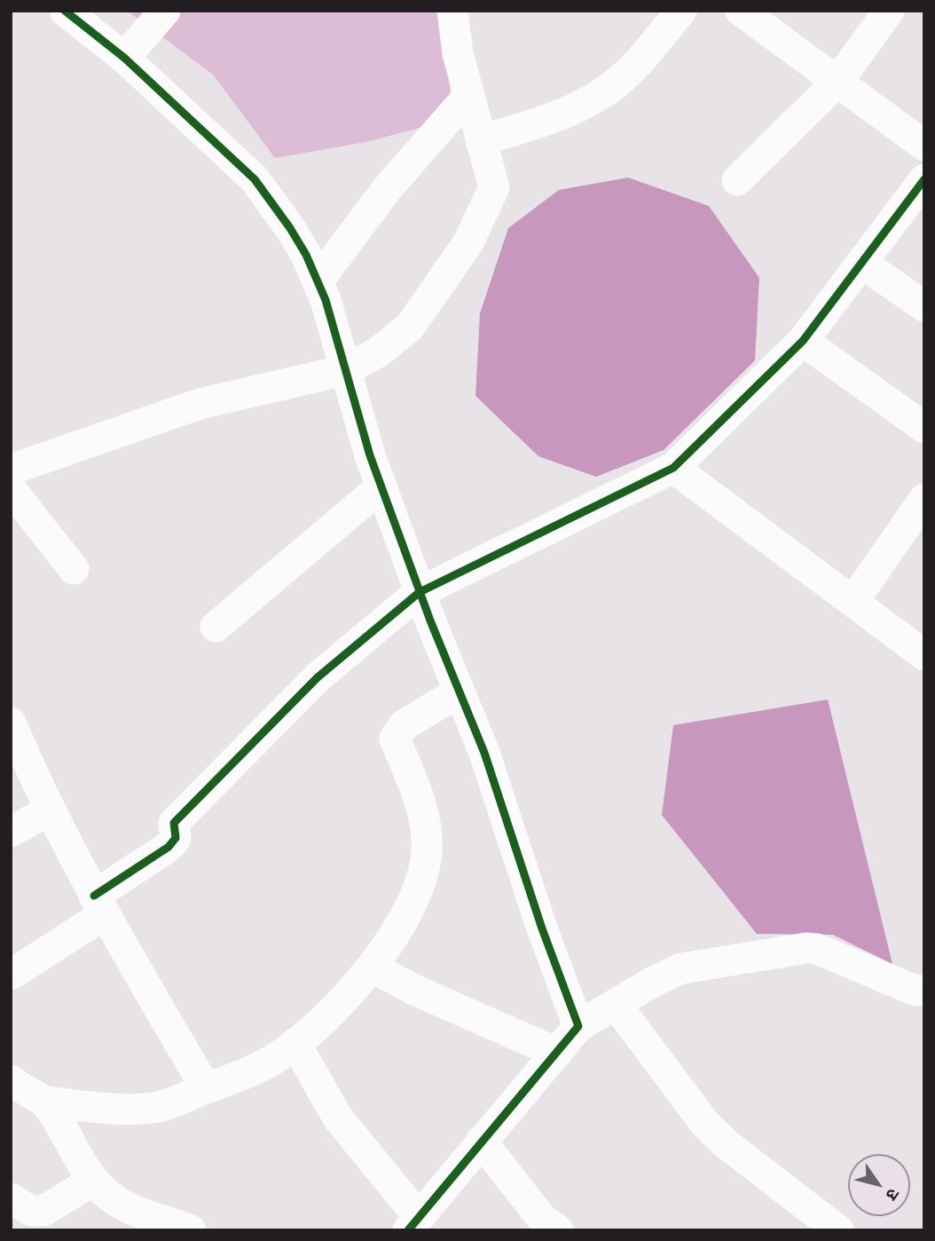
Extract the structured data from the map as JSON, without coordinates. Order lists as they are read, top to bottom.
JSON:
{
  "north": "bottom right"
}
